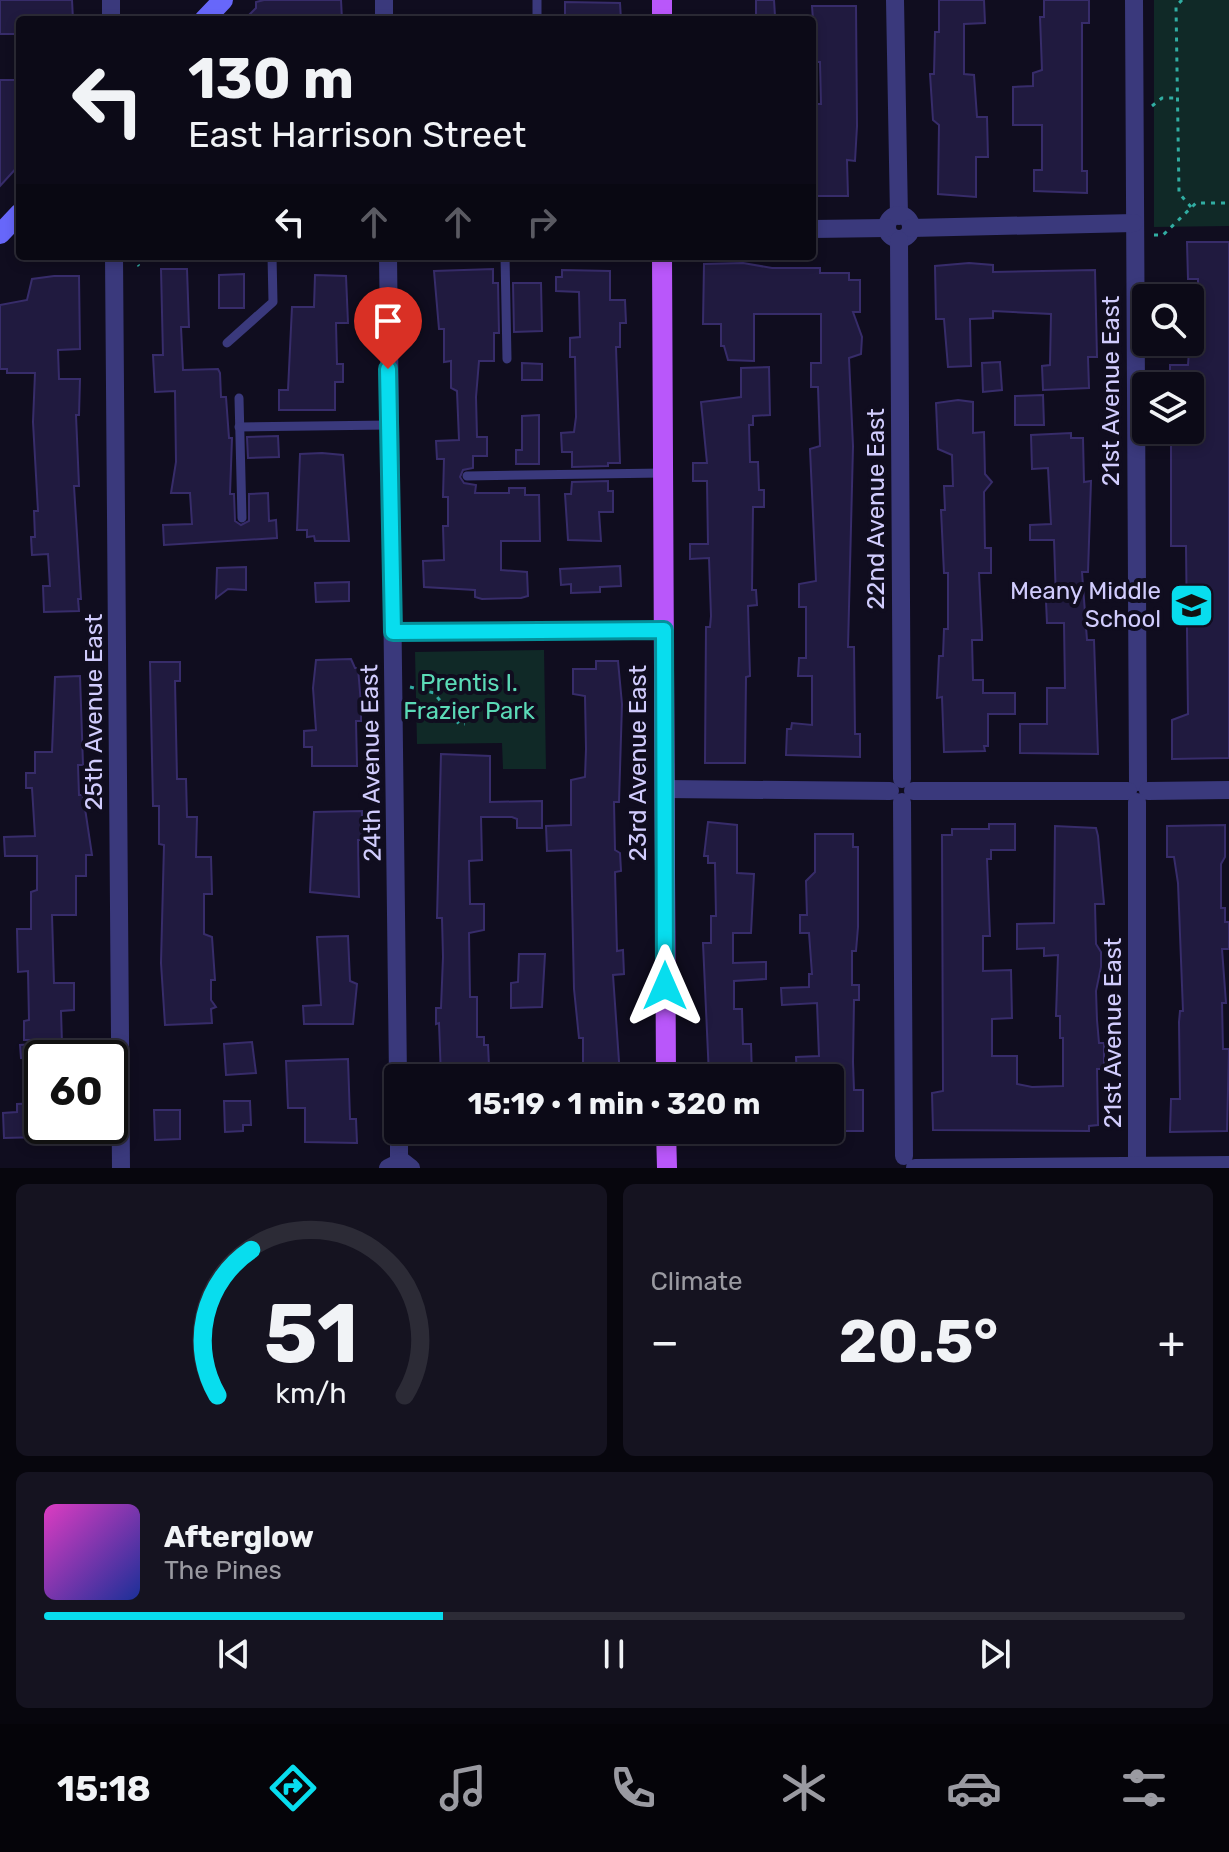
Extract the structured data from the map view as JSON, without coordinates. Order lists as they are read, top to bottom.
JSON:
{
  "streets": {
    "main road": ["23rd Avenue East"],
    "street": [
      "21st Avenue East",
      "22nd Avenue East",
      "25th Avenue East",
      "24th Avenue East"
    ]
  },
  "parks": ["Prentis I. Frazier Park"],
  "places": {
    "school or university": ["Meany Middle School"]
  },
  "page": {
    "turn": ["130 m", "East Harrison Street"],
    "limit": "60",
    "trip": "15:19 · 1 min · 320 m",
    "tile": "Climate",
    "heat": ["−", "20.5°", "+"],
    "song": ["Afterglow", "The Pines"],
    "tabs": "15:18",
    "gauge": ["51", "km/h"]
  }
}
